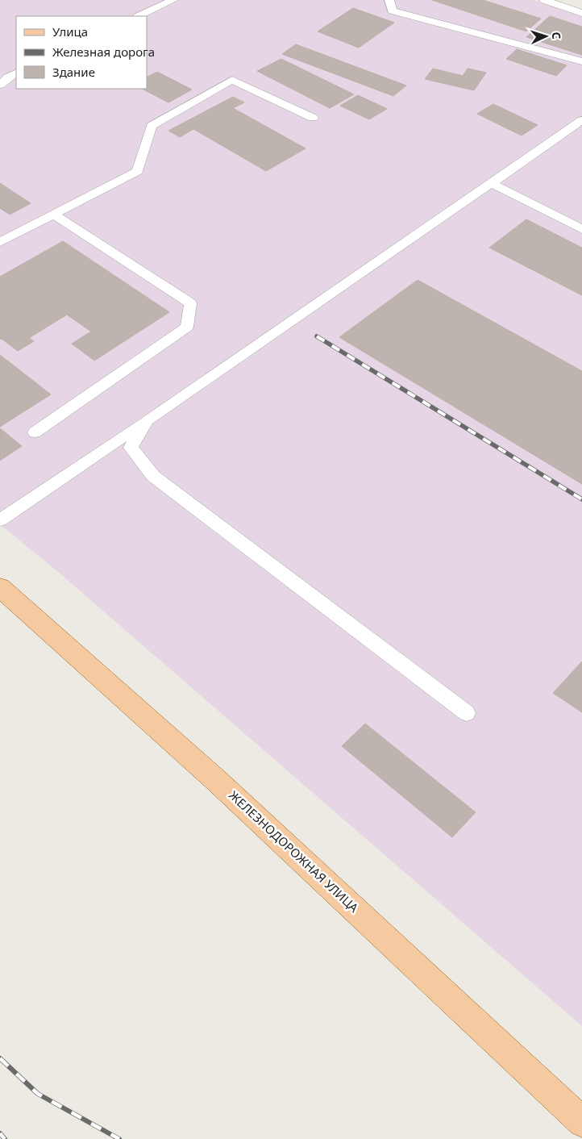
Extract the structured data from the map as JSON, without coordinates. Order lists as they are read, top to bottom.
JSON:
{
  "streets": {
    "main road": ["ЖЕЛЕЗНОДОРОЖНАЯ УЛИЦА"]
  },
  "legend": ["Улица", "Железная дорога", "Здание"],
  "north": "right"
}
